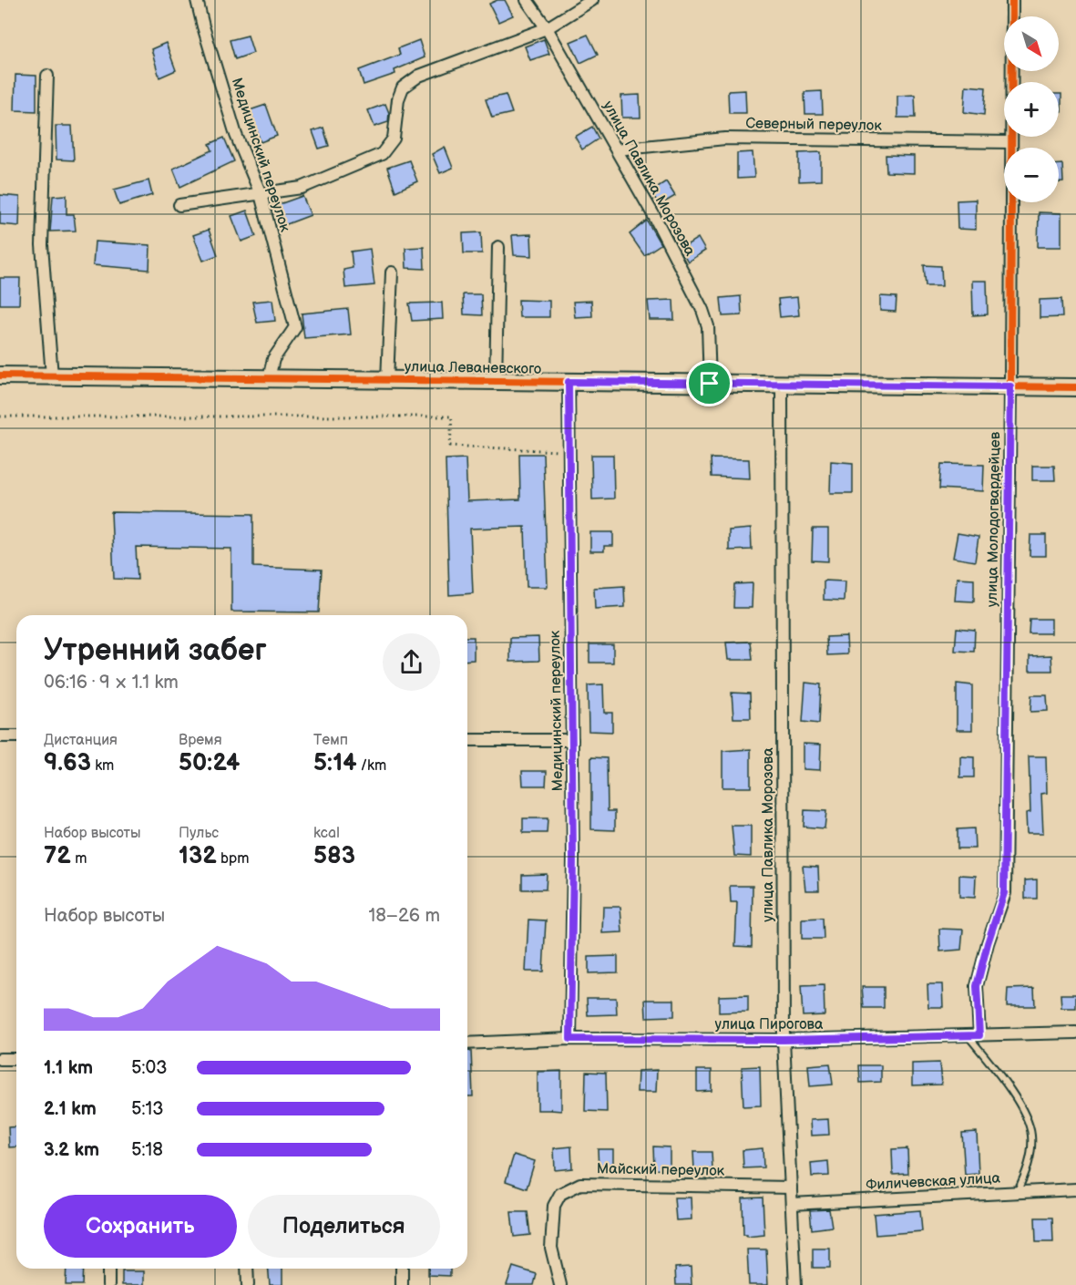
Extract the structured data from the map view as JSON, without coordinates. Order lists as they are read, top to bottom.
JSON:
{
  "streets": {
    "street": [
      "Северный переулок",
      "Медицинский переулок",
      "улица Павлика Морозова",
      "улица Леваневского",
      "улица Молодогвардейцев",
      "улица Пирогова",
      "Майский переулок",
      "Филичевская улица"
    ]
  },
  "crossings": [
    ["Северный переулок", "улица Павлика Морозова"],
    ["Северный переулок", "улица Молодогвардейцев"],
    ["Медицинский переулок", "улица Леваневского"],
    ["Медицинский переулок", "улица Пирогова"],
    ["улица Павлика Морозова", "улица Леваневского"],
    ["улица Павлика Морозова", "улица Пирогова"],
    ["улица Павлика Морозова", "Майский переулок"],
    ["улица Павлика Морозова", "Филичевская улица"],
    ["улица Леваневского", "улица Молодогвардейцев"],
    ["улица Молодогвардейцев", "улица Пирогова"]
  ],
  "north": "bottom right",
  "page": {
    "map_buttons": ["+", "−"],
    "heading": ["Утренний забег", "06:16 · 9 × 1.1 km"],
    "stats": [
      ["Дистанция", "9.63 km"],
      ["Время", "50:24"],
      ["Темп", "5:14 /km"],
      ["Набор высоты", "72 m"],
      ["Пульс", "132 bpm"],
      ["kcal", "583"]
    ],
    "chart": ["Набор высоты", "18–26 m"],
    "list": [
      {
        "name": "1.1 km",
        "note": "5:03"
      },
      {
        "name": "2.1 km",
        "note": "5:13"
      },
      {
        "name": "3.2 km",
        "note": "5:18"
      }
    ],
    "buttons": ["Сохранить", "Поделиться"]
  }
}
